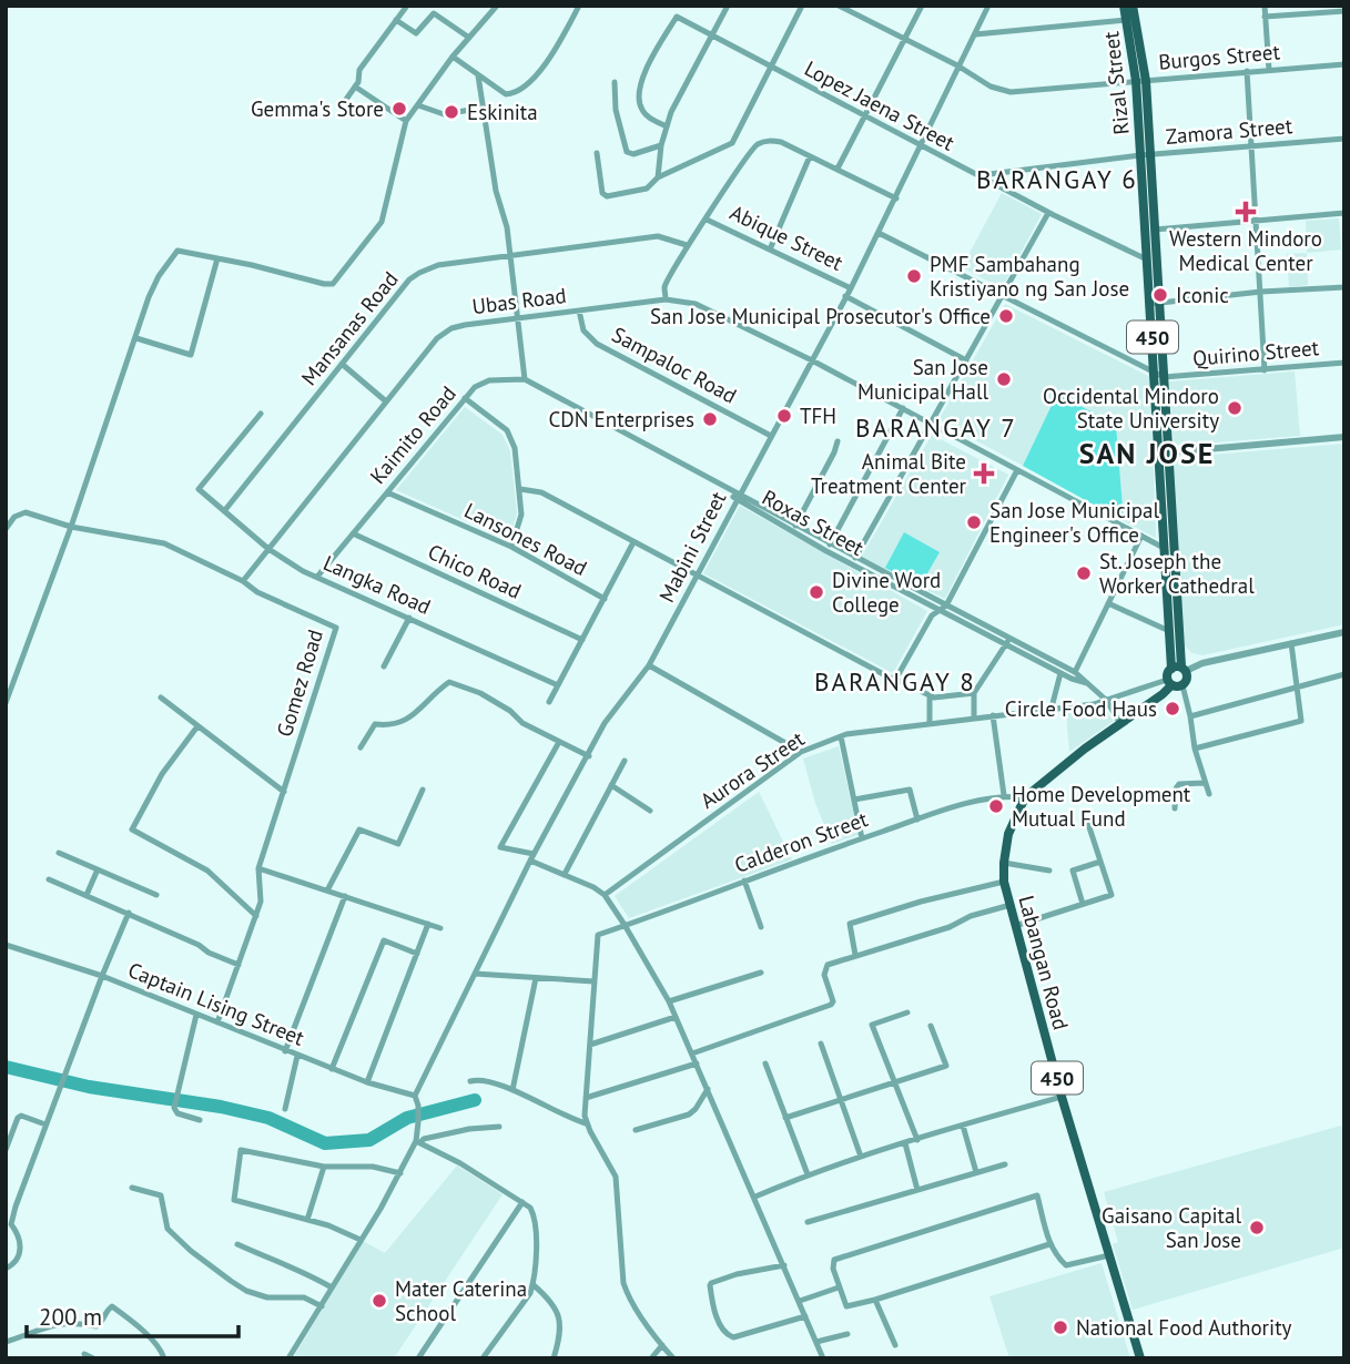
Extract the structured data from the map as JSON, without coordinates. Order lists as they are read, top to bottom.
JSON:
{
  "streets": {
    "main road": ["Rizal Street", "450", "Labangan Road"],
    "street": [
      "Burgos Street",
      "Lopez Jaena Street",
      "Zamora Street",
      "Abique Street",
      "Ubas Road",
      "Mansanas Road",
      "Quirino Street",
      "Sampaloc Road",
      "Kaimito Road",
      "Roxas Street",
      "Lansones Road",
      "Mabini Street",
      "Chico Road",
      "Langka Road",
      "Gomez Road",
      "Aurora Street",
      "Calderon Street",
      "Captain Lising Street"
    ]
  },
  "crossings": [
    ["Burgos Street", "Rizal Street"],
    ["Burgos Street", "Mabini Street"],
    ["Rizal Street", "Lopez Jaena Street"],
    ["Rizal Street", "Zamora Street"],
    ["Rizal Street", "Ubas Road"],
    ["Rizal Street", "Quirino Street"],
    ["Lopez Jaena Street", "Zamora Street"],
    ["Lopez Jaena Street", "Mabini Street"],
    ["Abique Street", "Mabini Street"],
    ["Ubas Road", "Sampaloc Road"],
    ["Ubas Road", "Mabini Street"],
    ["Ubas Road", "Langka Road"],
    ["Ubas Road", "Gomez Road"],
    ["Mansanas Road", "Langka Road"],
    ["Sampaloc Road", "Mabini Street"],
    ["Kaimito Road", "Roxas Street"],
    ["Kaimito Road", "Lansones Road"],
    ["Kaimito Road", "Chico Road"],
    ["Kaimito Road", "Langka Road"],
    ["Roxas Street", "Mabini Street"],
    ["Roxas Street", "Aurora Street"],
    ["Roxas Street", "Labangan Road"],
    ["Mabini Street", "Captain Lising Street"],
    ["Gomez Road", "Captain Lising Street"],
    ["Aurora Street", "Labangan Road"],
    ["Calderon Street", "Labangan Road"]
  ],
  "districts": [
    "BARANGAY 6",
    "BARANGAY 7",
    "SAN JOSE",
    "BARANGAY 8"
  ],
  "places": {
    "other": [
      "Gemma's Store",
      "Eskinita",
      "PMF Sambahang Kristiyano ng San Jose",
      "Iconic",
      "San Jose Municipal Prosecutor's Office",
      "San Jose Municipal Hall",
      "Occidental Mindoro State University",
      "TFH",
      "CDN Enterprises",
      "San Jose Municipal Engineer's Office",
      "St. Joseph the Worker Cathedral",
      "Divine Word College",
      "Circle Food Haus",
      "Home Development Mutual Fund",
      "Gaisano Capital San Jose",
      "Mater Caterina School",
      "National Food Authority"
    ],
    "health": ["Western Mindoro Medical Center", "Animal Bite Treatment Center"]
  },
  "scale_bar": "200 m"
}
